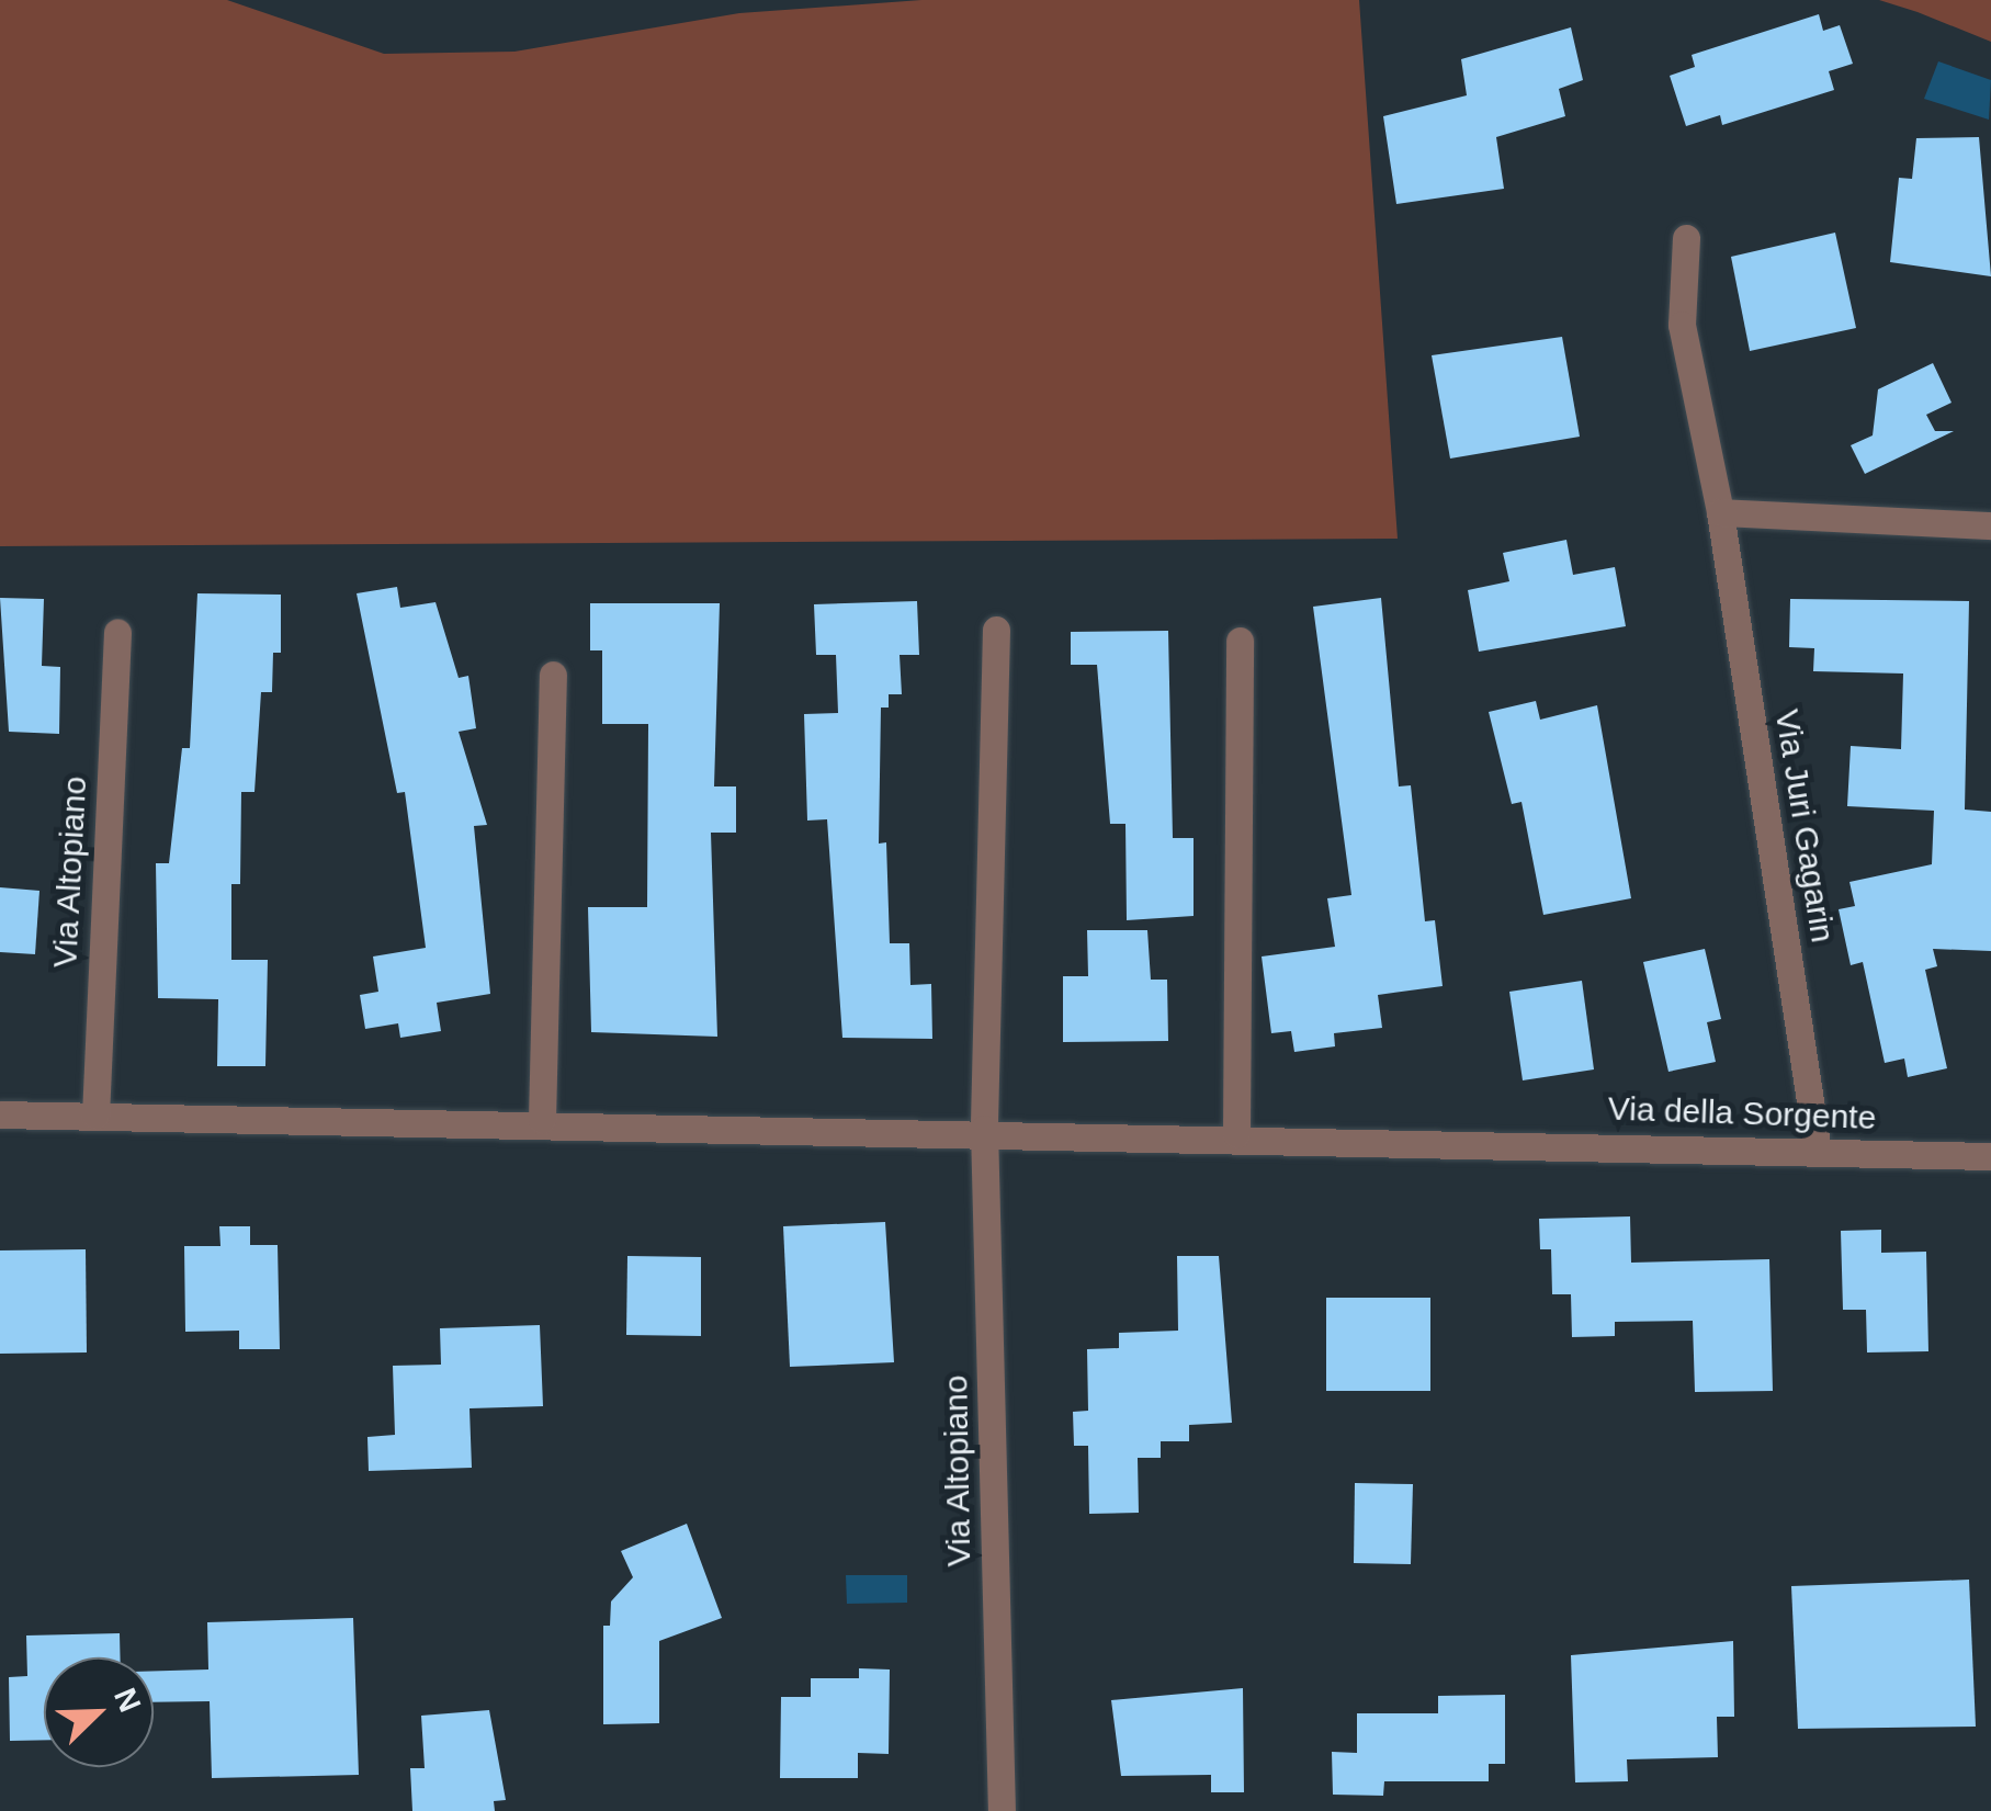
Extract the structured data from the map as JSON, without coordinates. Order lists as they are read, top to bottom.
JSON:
{
  "streets": {
    "street": ["Via Juri Gagarin", "Via Altopiano", "Via della Sorgente"]
  },
  "crossings": [
    ["Via Juri Gagarin", "Via della Sorgente"]
  ],
  "north": "top right"
}
